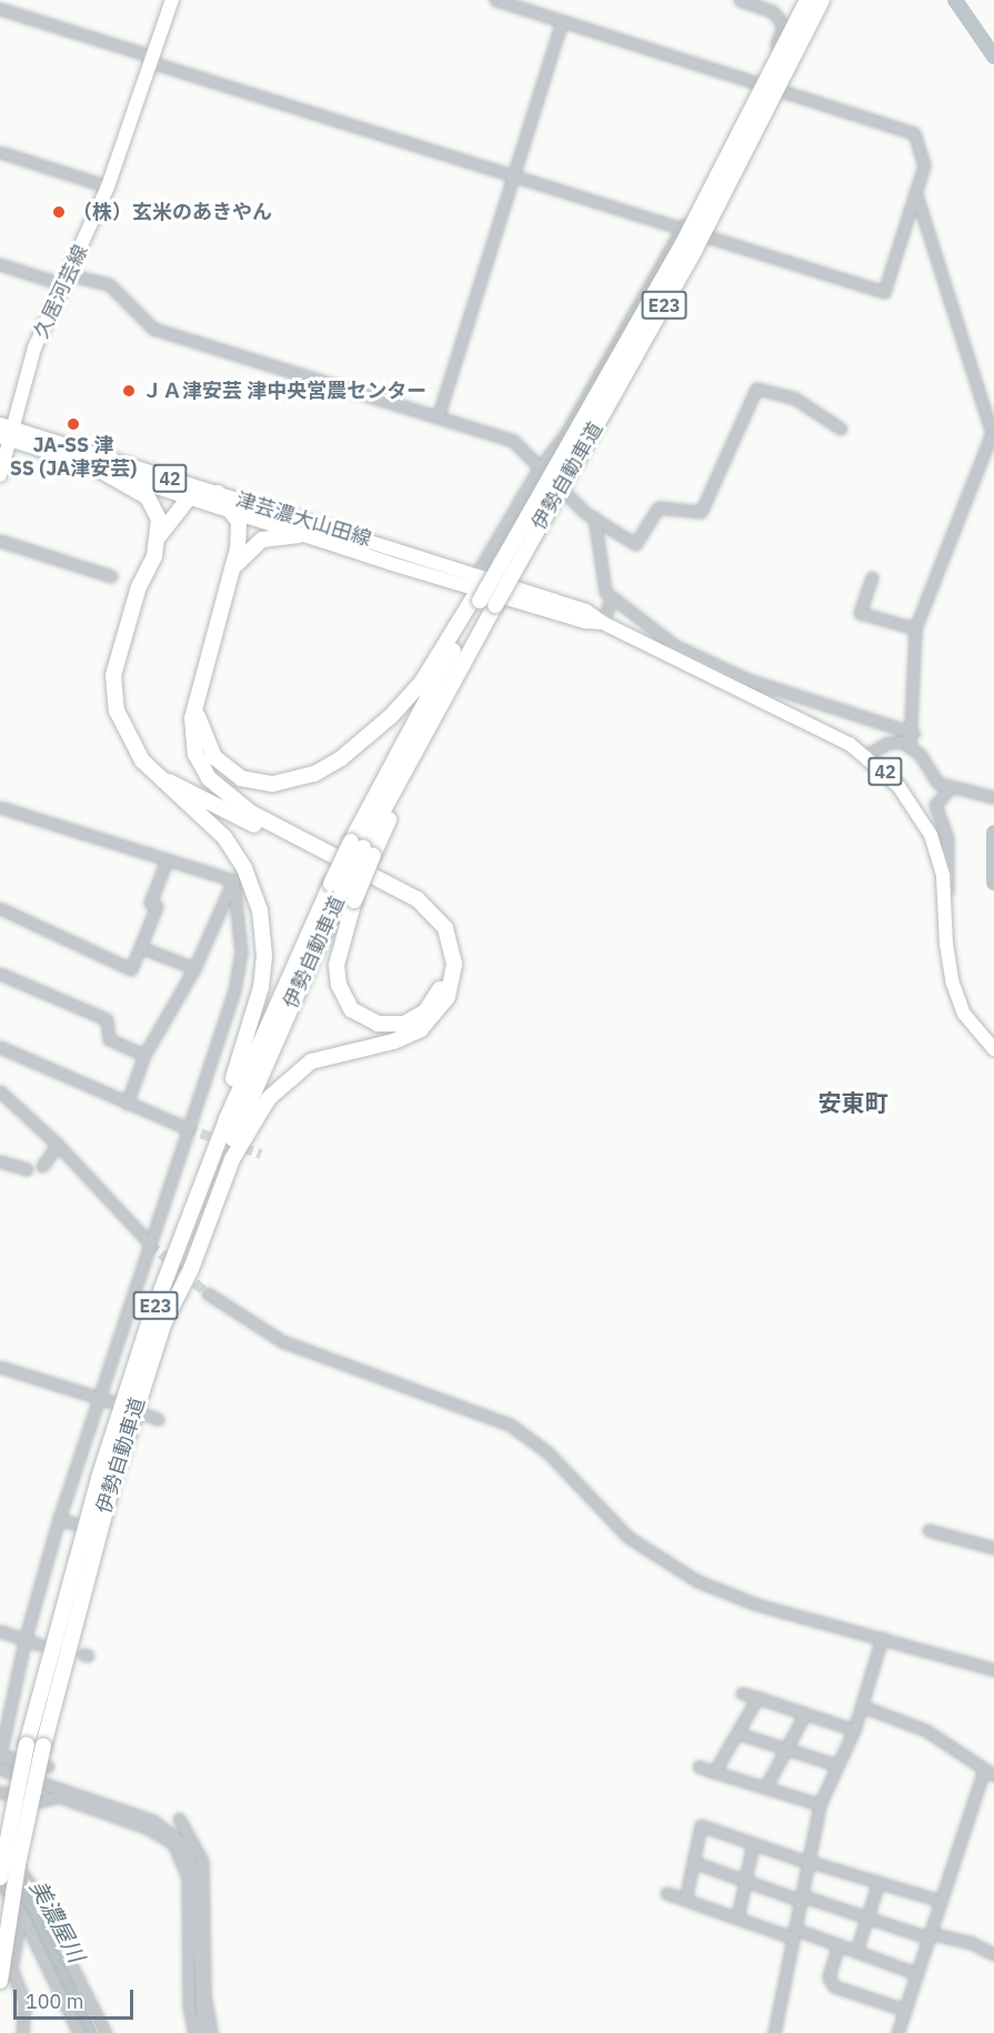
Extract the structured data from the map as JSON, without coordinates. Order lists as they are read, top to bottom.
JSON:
{
  "streets": {
    "highway": ["E23", "伊勢自動車道"],
    "main road": ["久居河芸線", "42", "津芸濃大山田線"]
  },
  "crossings": [
    ["久居河芸線", "津芸濃大山田線"]
  ],
  "districts": ["安東町"],
  "water": ["美濃屋川"],
  "places": ["（株）玄米のあきやん", "ＪＡ津安芸 津中央営農センター", "JA-SS 津 SS (JA津安芸)"],
  "scale_bar": "100 m"
}
